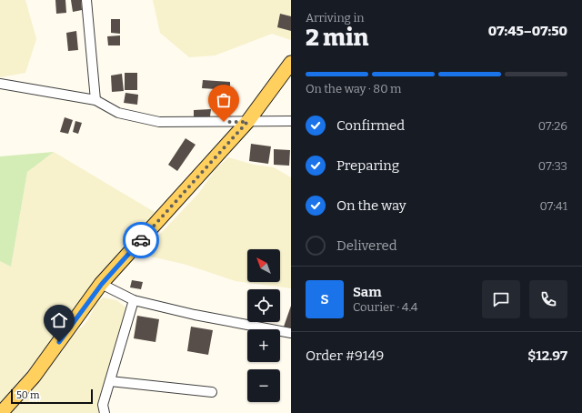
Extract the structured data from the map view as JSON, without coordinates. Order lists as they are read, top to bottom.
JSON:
{
  "scale_bar": "50 m",
  "north": "top left",
  "page": {
    "heading": ["2 min", "Arriving in", "07:45–07:50"],
    "panel": [
      "Sam",
      "Courier · 4.4",
      "Order #9149",
      "$12.97"
    ],
    "bar": "On the way · 80 m",
    "list": [
      ["Confirmed", "07:26"],
      ["Preparing", "07:33"],
      ["On the way", "07:41"],
      "Delivered"
    ],
    "map_buttons": ["+", "−"],
    "round": "S",
    "scale": "50 m"
  }
}
